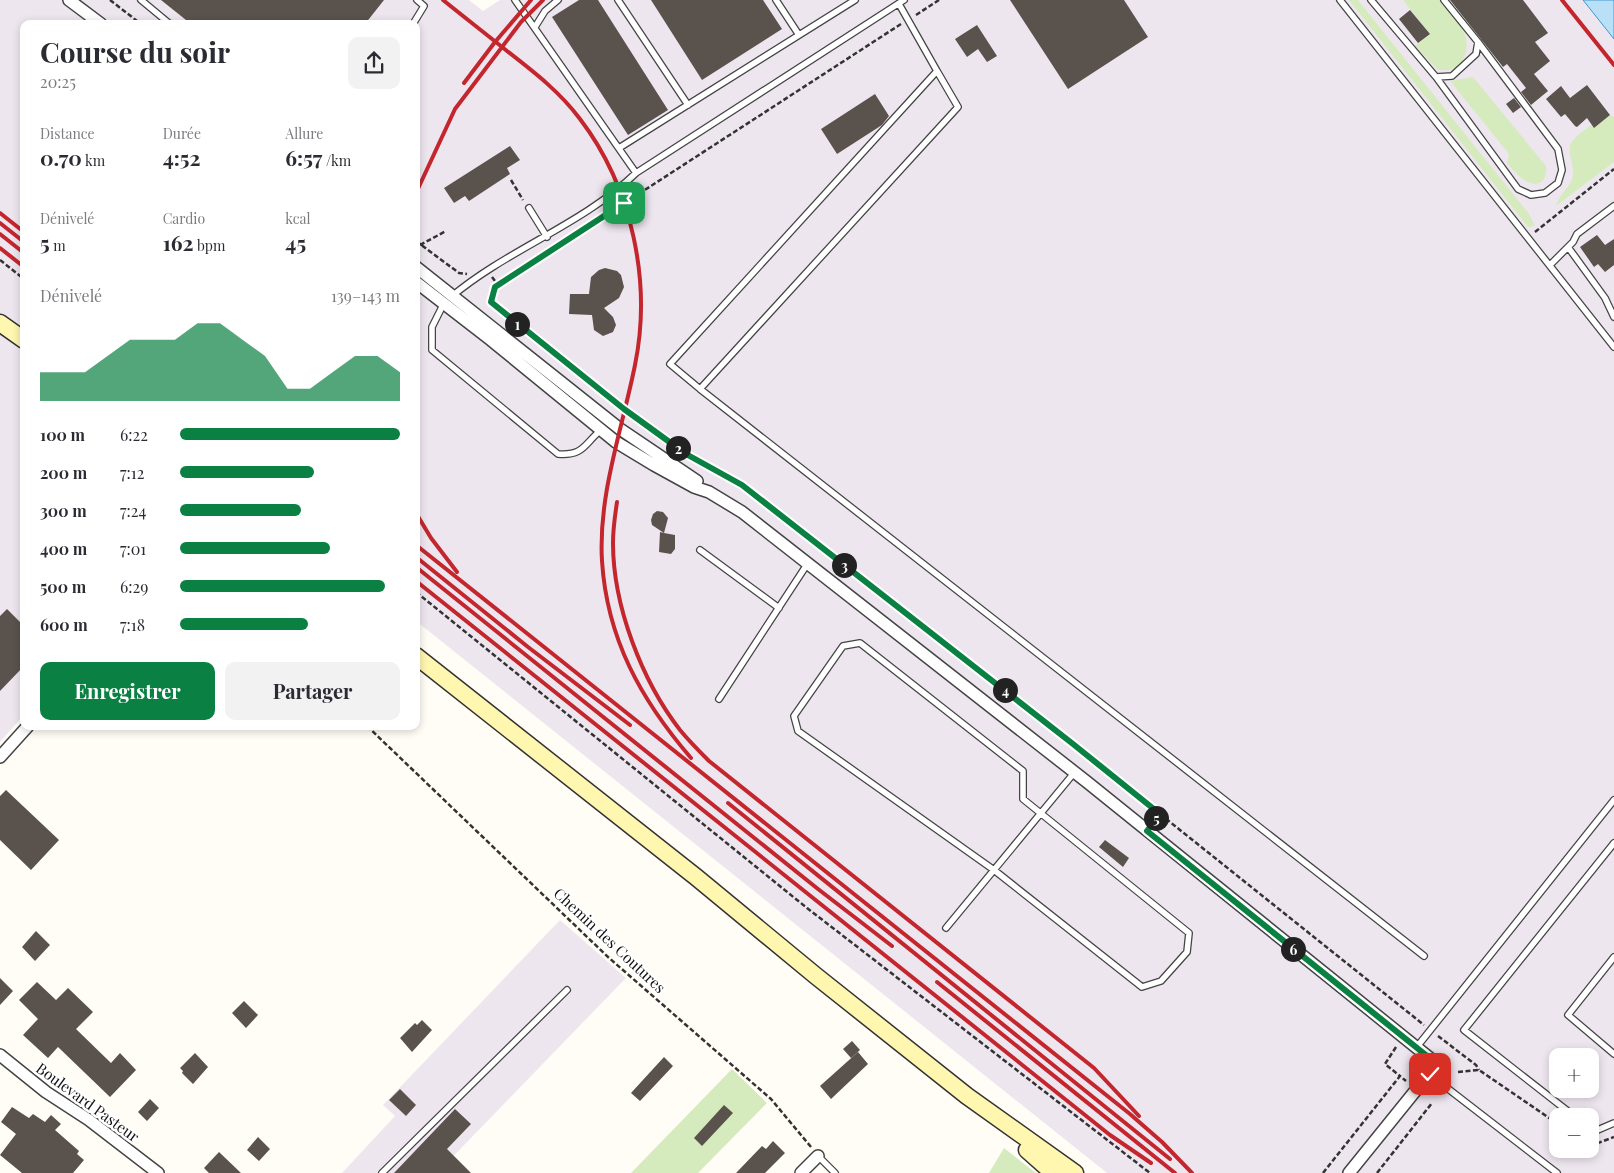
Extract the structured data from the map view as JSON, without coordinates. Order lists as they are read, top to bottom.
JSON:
{
  "streets": {
    "street": ["Boulevard Pasteur"],
    "path": ["Chemin des Coutures"]
  },
  "page": {
    "heading": ["Course du soir", "20:25"],
    "stats": [
      ["Distance", "0.70 km"],
      ["Durée", "4:52"],
      ["Allure", "6:57 /km"],
      ["Dénivelé", "5 m"],
      ["Cardio", "162 bpm"],
      ["kcal", "45"]
    ],
    "chart": ["Dénivelé", "139–143 m"],
    "pins": [
      "1",
      "2",
      "3",
      "4",
      "5",
      "6"
    ],
    "list": [
      {
        "name": "100 m",
        "note": "6:22"
      },
      {
        "name": "200 m",
        "note": "7:12"
      },
      {
        "name": "300 m",
        "note": "7:24"
      },
      {
        "name": "400 m",
        "note": "7:01"
      },
      {
        "name": "500 m",
        "note": "6:29"
      },
      {
        "name": "600 m",
        "note": "7:18"
      }
    ],
    "buttons": ["Enregistrer", "Partager"],
    "map_buttons": ["+", "−"]
  }
}
